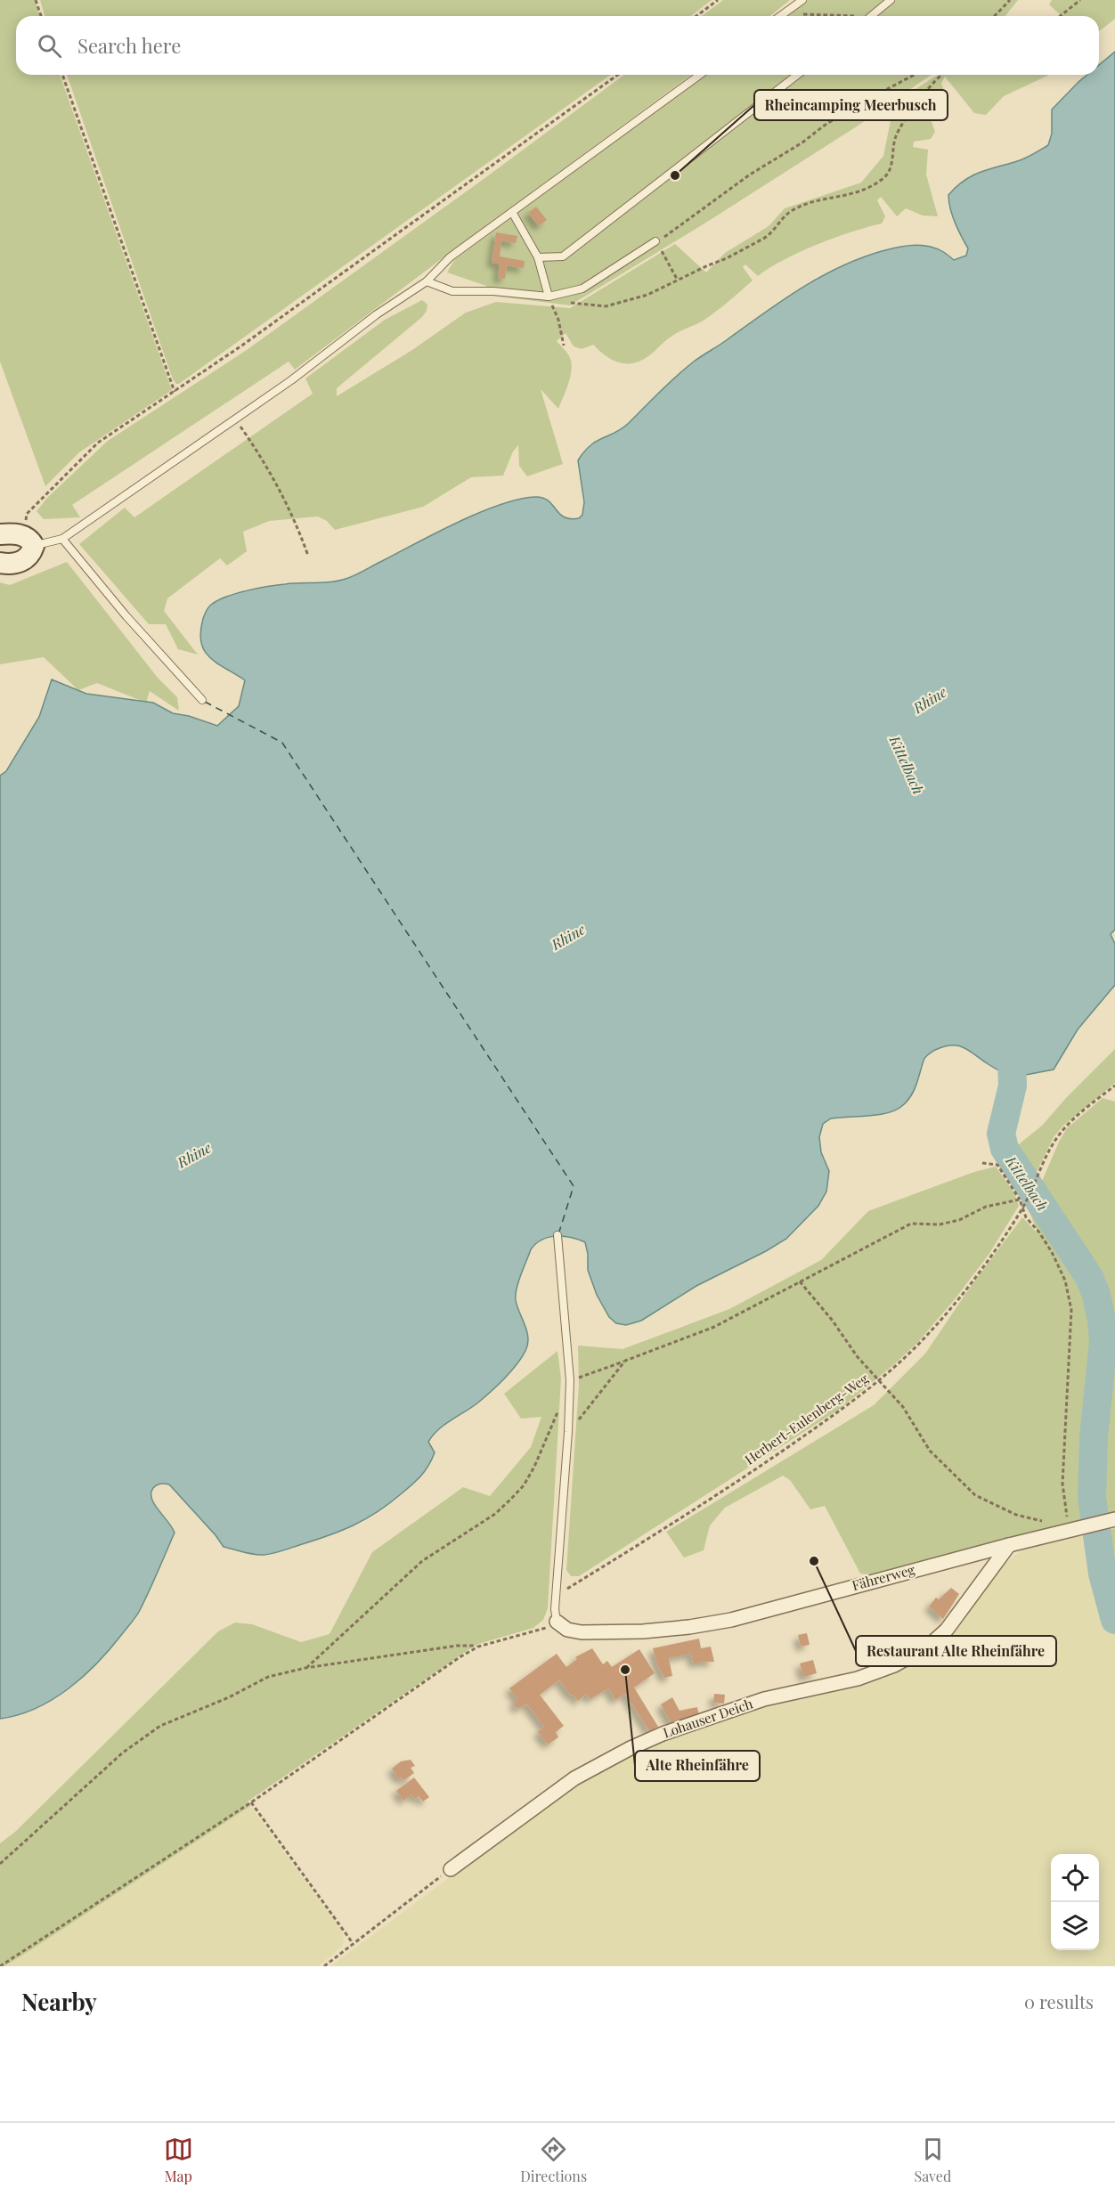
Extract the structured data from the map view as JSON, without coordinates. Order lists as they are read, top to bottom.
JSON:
{
  "streets": {
    "street": ["Fährerweg", "Lohauser Deich"],
    "path": ["Herbert-Eulenberg-Weg"]
  },
  "crossings": [
    ["Fährerweg", "Lohauser Deich"]
  ],
  "water": ["Rhine", "Kittelbach"],
  "places": ["Rheincamping Meerbusch", "Restaurant Alte Rheinfähre", "Alte Rheinfähre"],
  "page": {
    "search": "Search here",
    "heading": ["Nearby", "0 results"],
    "nav": ["Map", "Directions", "Saved"]
  }
}
